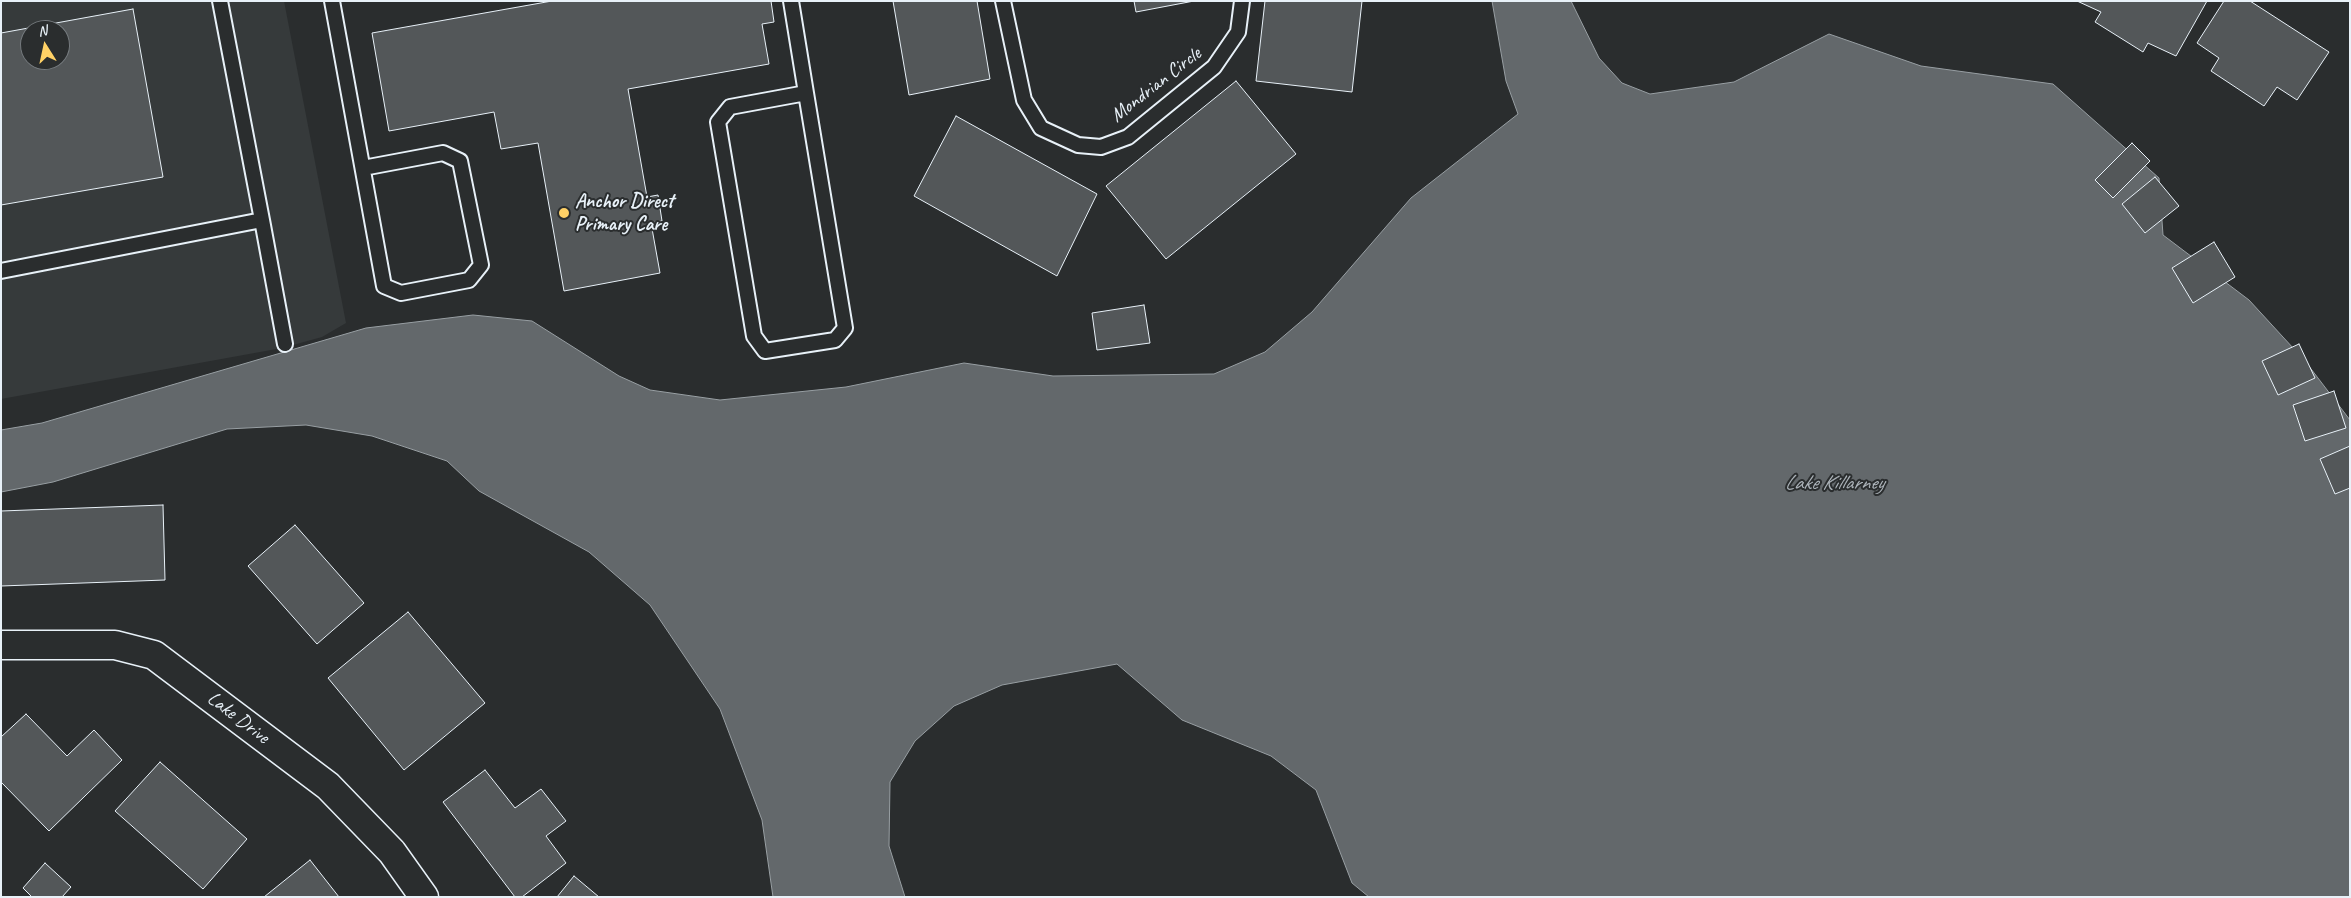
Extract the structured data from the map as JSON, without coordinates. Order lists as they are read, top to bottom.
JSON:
{
  "streets": {
    "street": ["Lake Drive"],
    "lane": ["Mondrian Circle"]
  },
  "water": ["Lake Killarney"],
  "places": ["Anchor Direct Primary Care"],
  "north": "top"
}
